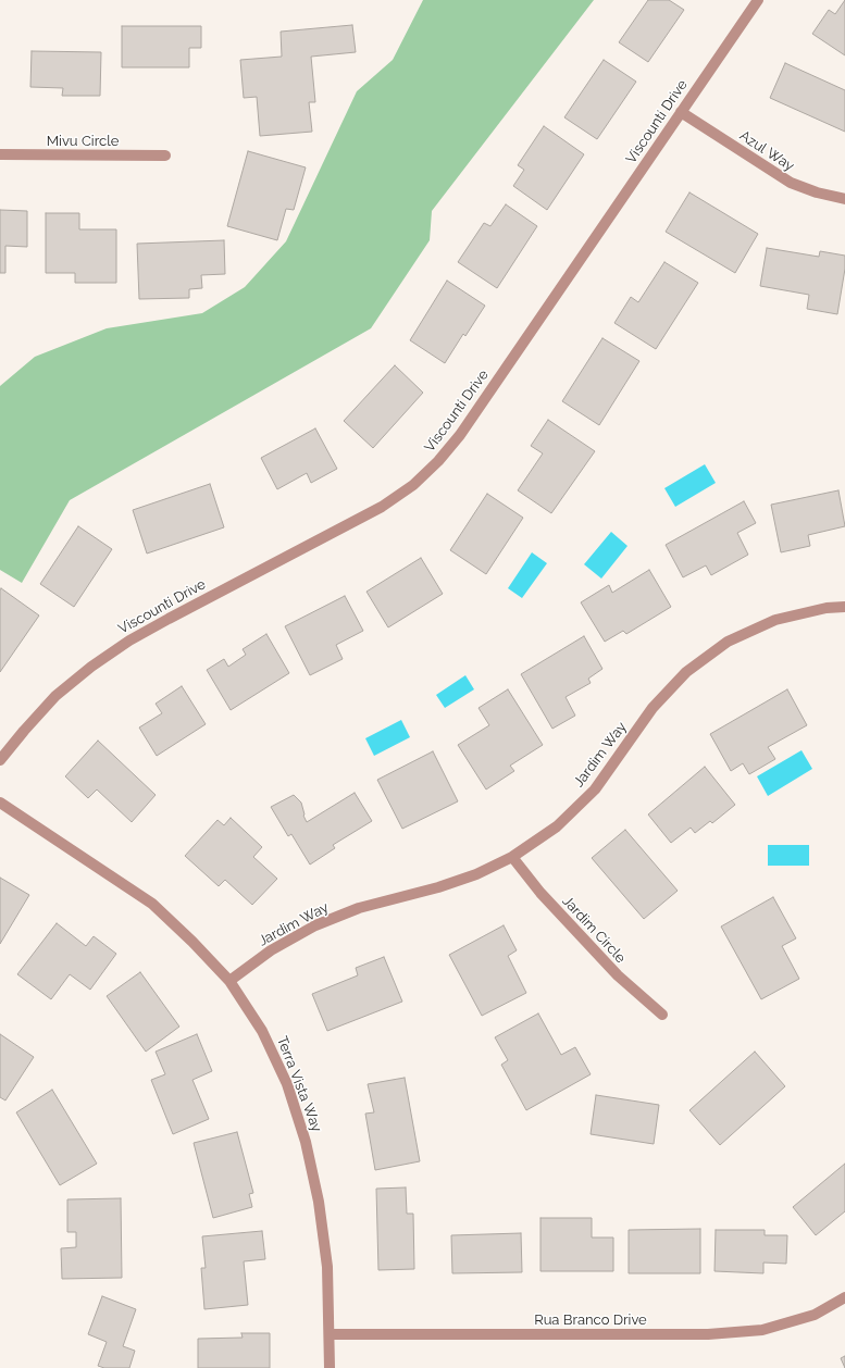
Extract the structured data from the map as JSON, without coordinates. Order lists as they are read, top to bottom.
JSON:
{
  "streets": {
    "street": [
      "Viscounti Drive",
      "Mivu Circle",
      "Azul Way",
      "Jardim Way",
      "Jardim Circle",
      "Terra Vista Way",
      "Rua Branco Drive"
    ]
  },
  "crossings": [
    ["Viscounti Drive", "Azul Way"],
    ["Jardim Way", "Jardim Circle"],
    ["Jardim Way", "Terra Vista Way"],
    ["Terra Vista Way", "Rua Branco Drive"]
  ]
}
